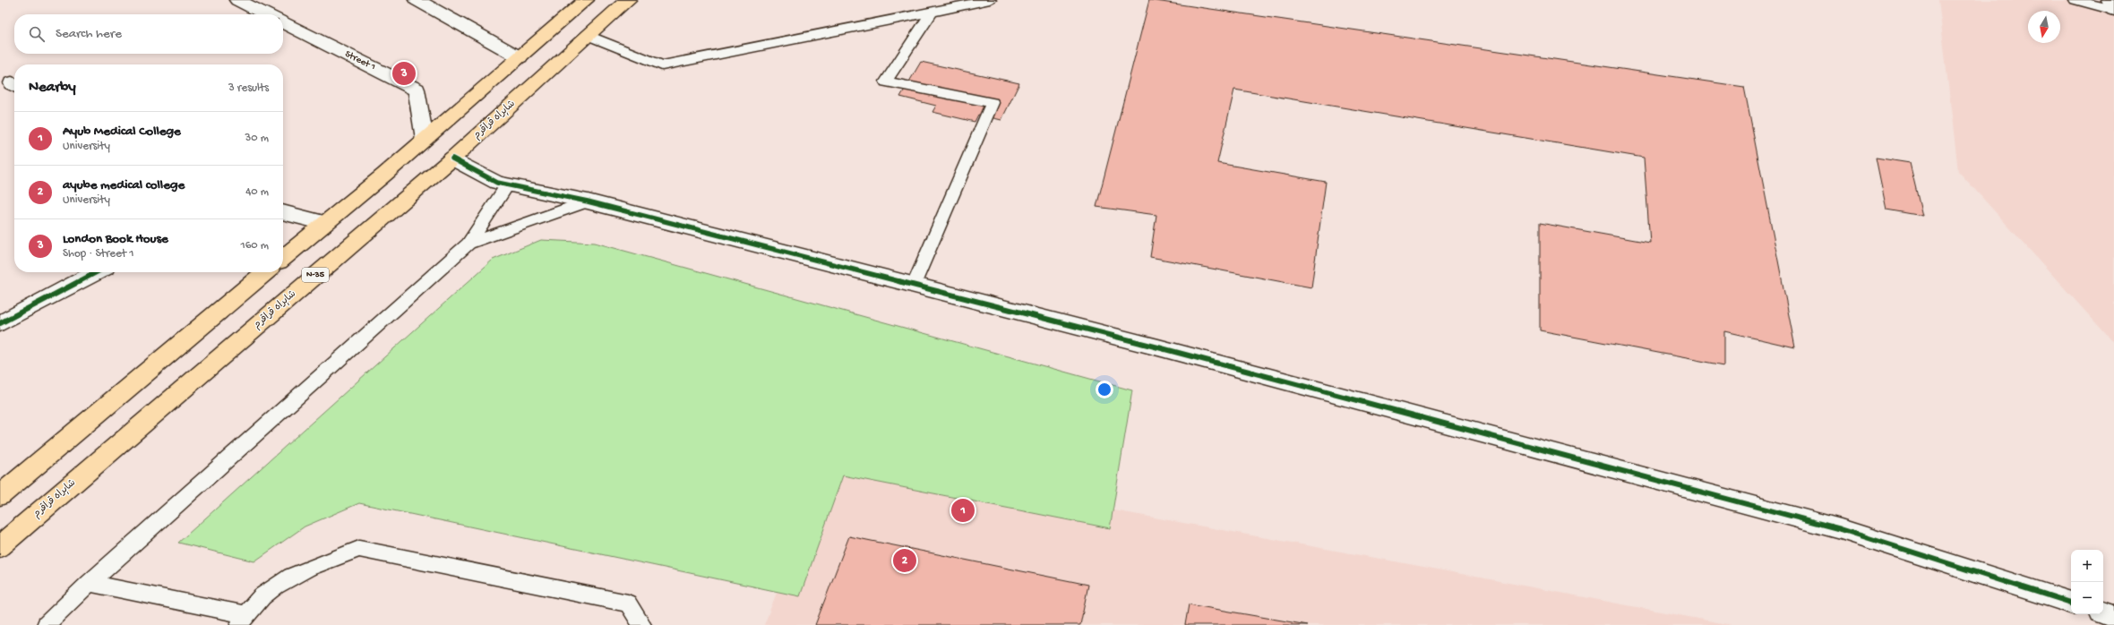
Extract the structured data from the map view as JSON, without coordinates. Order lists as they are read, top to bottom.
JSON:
{
  "streets": {
    "highway": ["شاہراہ قراقرم", "N-35"],
    "street": ["Street 1"]
  },
  "north": "bottom",
  "page": {
    "search": "Search here",
    "pins": ["3", "1", "2"],
    "heading": ["Nearby", "3 results"],
    "list": [
      {
        "mark": "1",
        "name": "Ayub Medical College",
        "note": "University",
        "value": "30 m"
      },
      {
        "mark": "2",
        "name": "ayube medical college",
        "note": "University",
        "value": "40 m"
      },
      {
        "mark": "3",
        "name": "London Book House",
        "note": "Shop · Street 1",
        "value": "160 m"
      }
    ],
    "map_buttons": ["+", "−"]
  }
}
